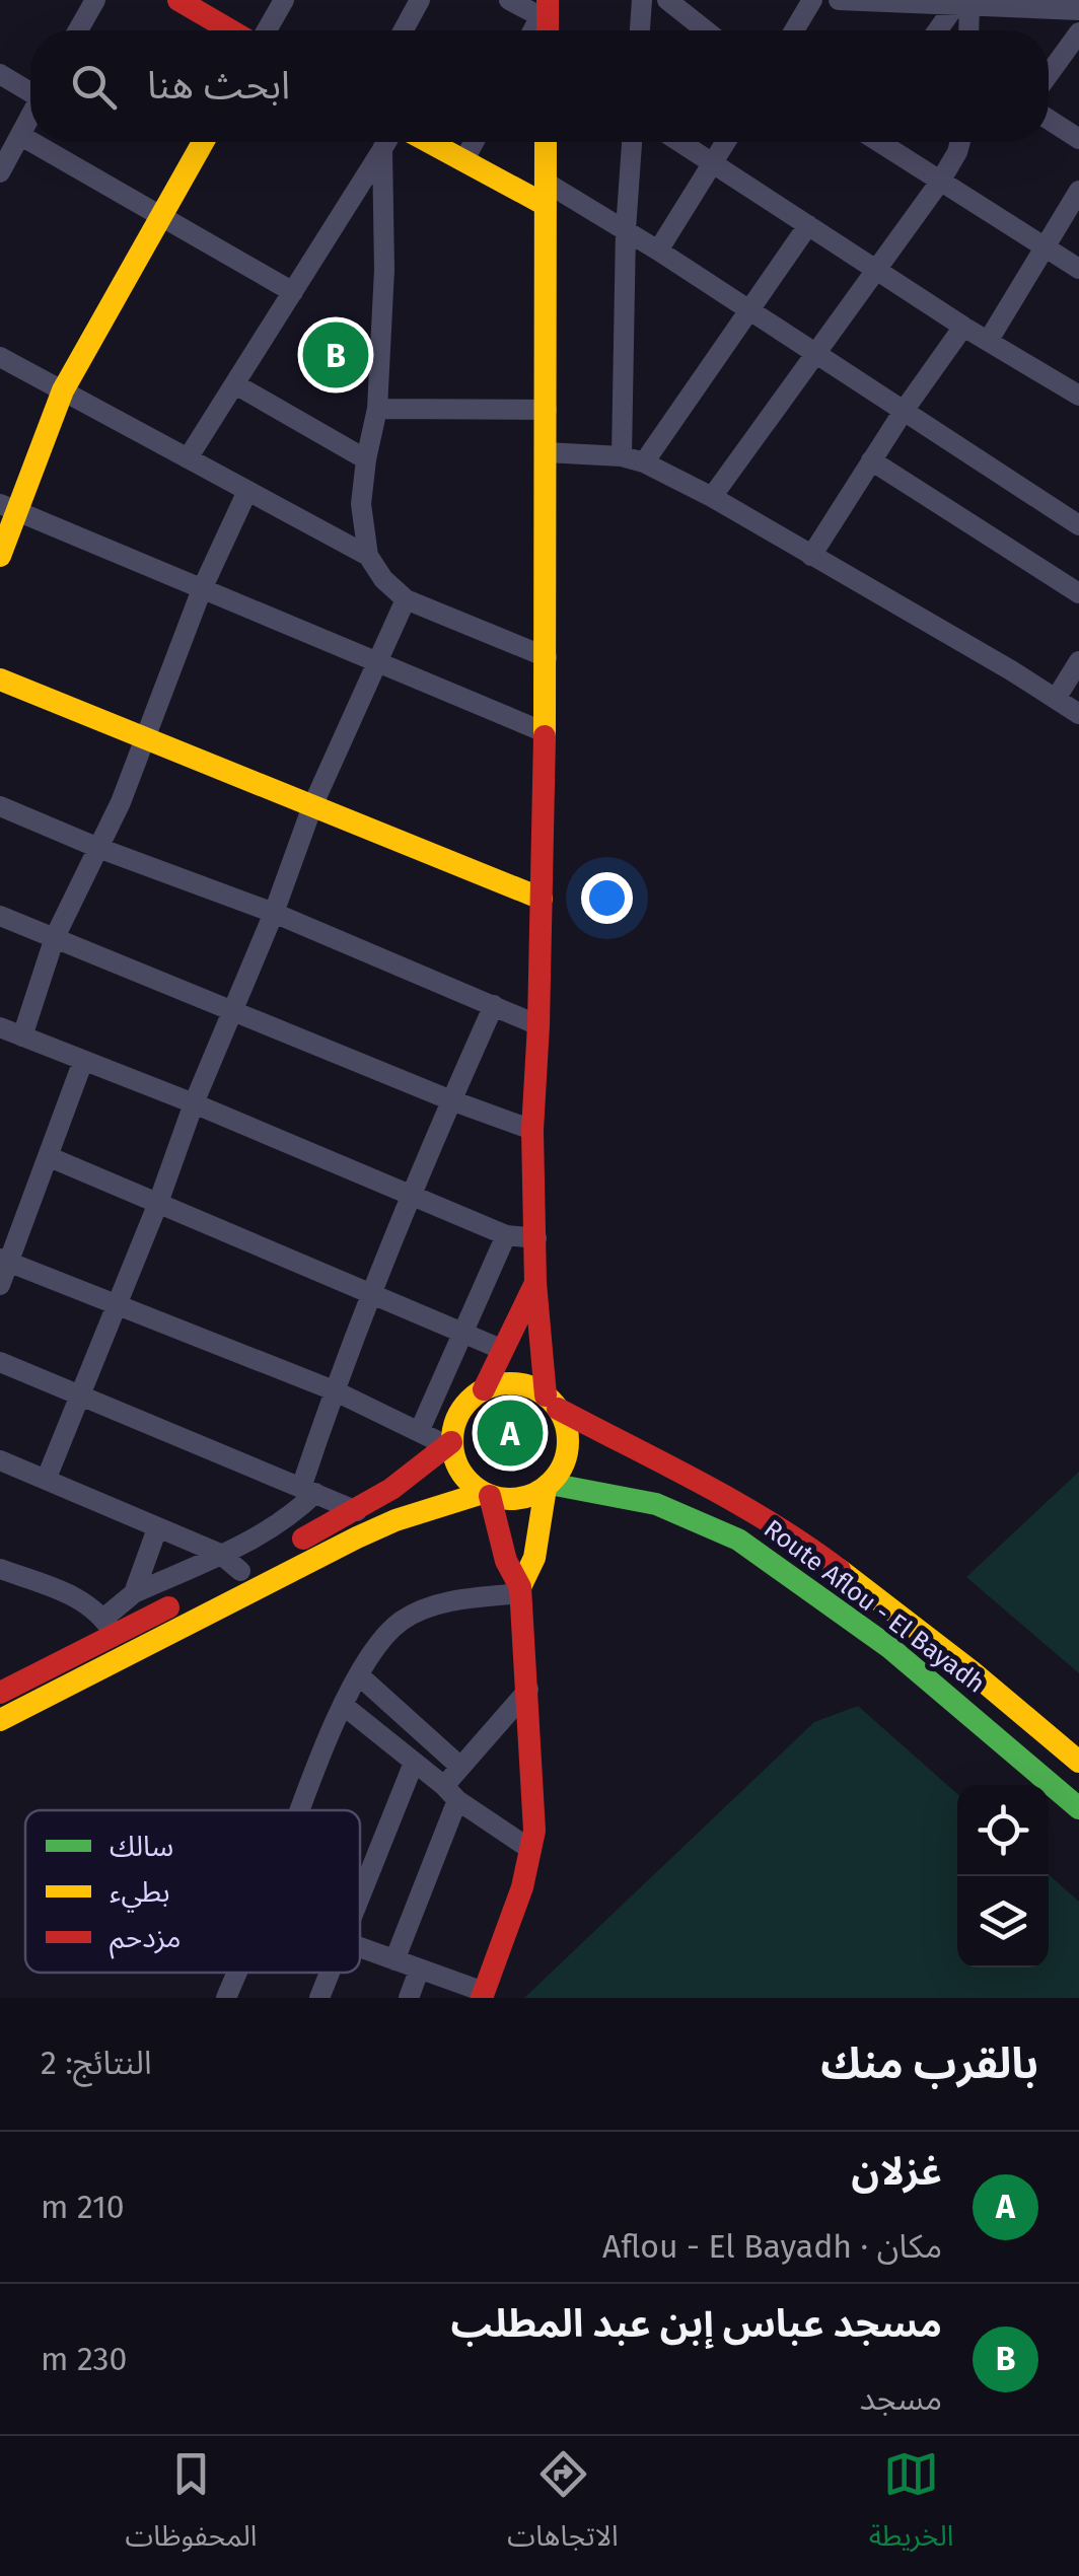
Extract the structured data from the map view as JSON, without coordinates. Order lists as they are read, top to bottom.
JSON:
{
  "streets": {
    "main road": ["Route Aflou - El Bayadh"]
  },
  "legend": ["سالك", "بطيء", "مزدحم"],
  "page": {
    "search": "ابحث هنا",
    "pins": ["B", "A"],
    "heading": ["بالقرب منك", "النتائج: 2"],
    "list": [
      {
        "mark": "A",
        "name": "غزلان",
        "note": "مكان · Aflou - El Bayadh",
        "value": "210 m"
      },
      {
        "mark": "B",
        "name": "مسجد عباس إبن عبد المطلب",
        "note": "مسجد",
        "value": "230 m"
      }
    ],
    "nav": ["الخريطة", "الاتجاهات", "المحفوظات"]
  }
}
